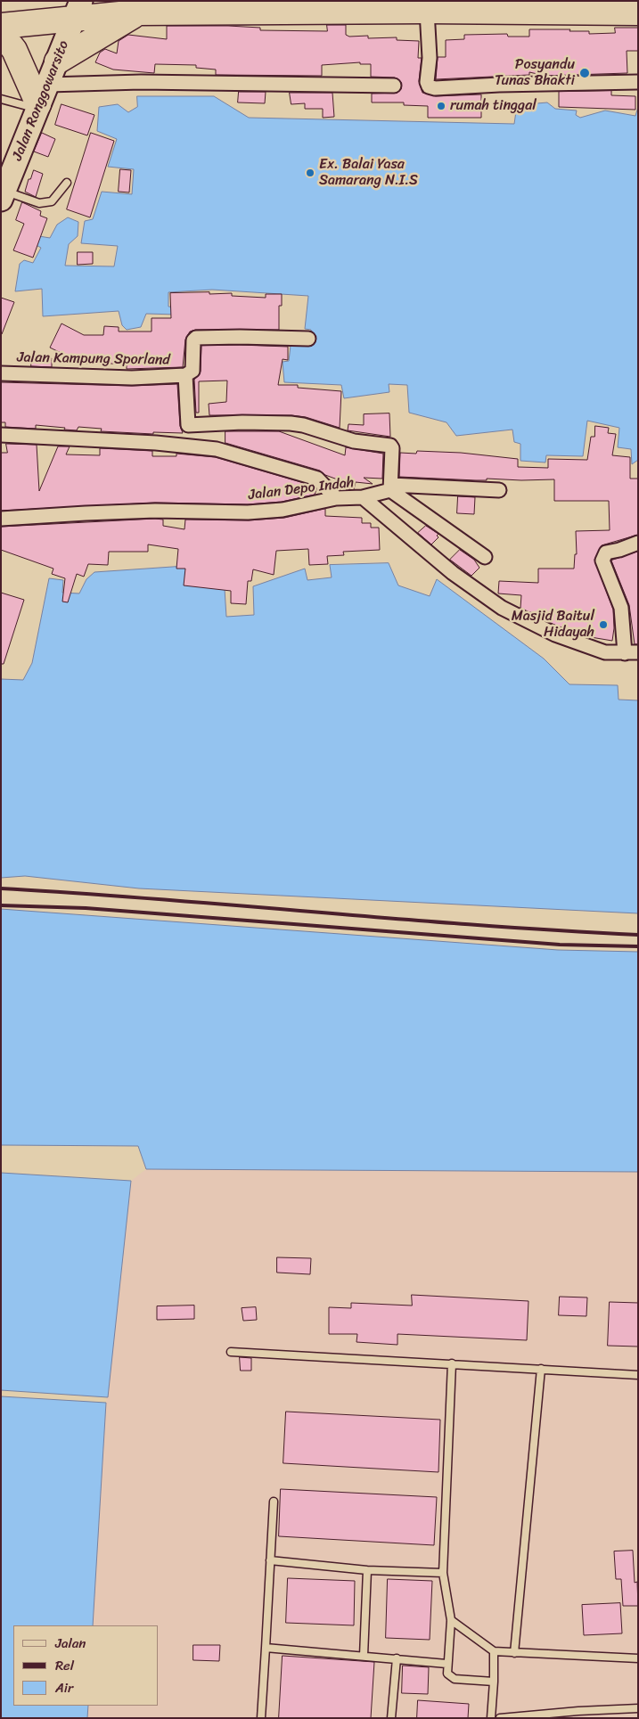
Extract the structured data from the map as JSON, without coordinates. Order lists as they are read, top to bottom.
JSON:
{
  "streets": {
    "main road": ["Jalan Ronggowarsito"],
    "street": ["Jalan Kampung Sporland", "Jalan Depo Indah"]
  },
  "places": [
    "Posyandu Tunas Bhakti",
    "rumah tinggal",
    "Ex. Balai Yasa Samarang N.I.S",
    "Masjid Baitul Hidayah"
  ],
  "legend": ["Jalan", "Rel", "Air"]
}
